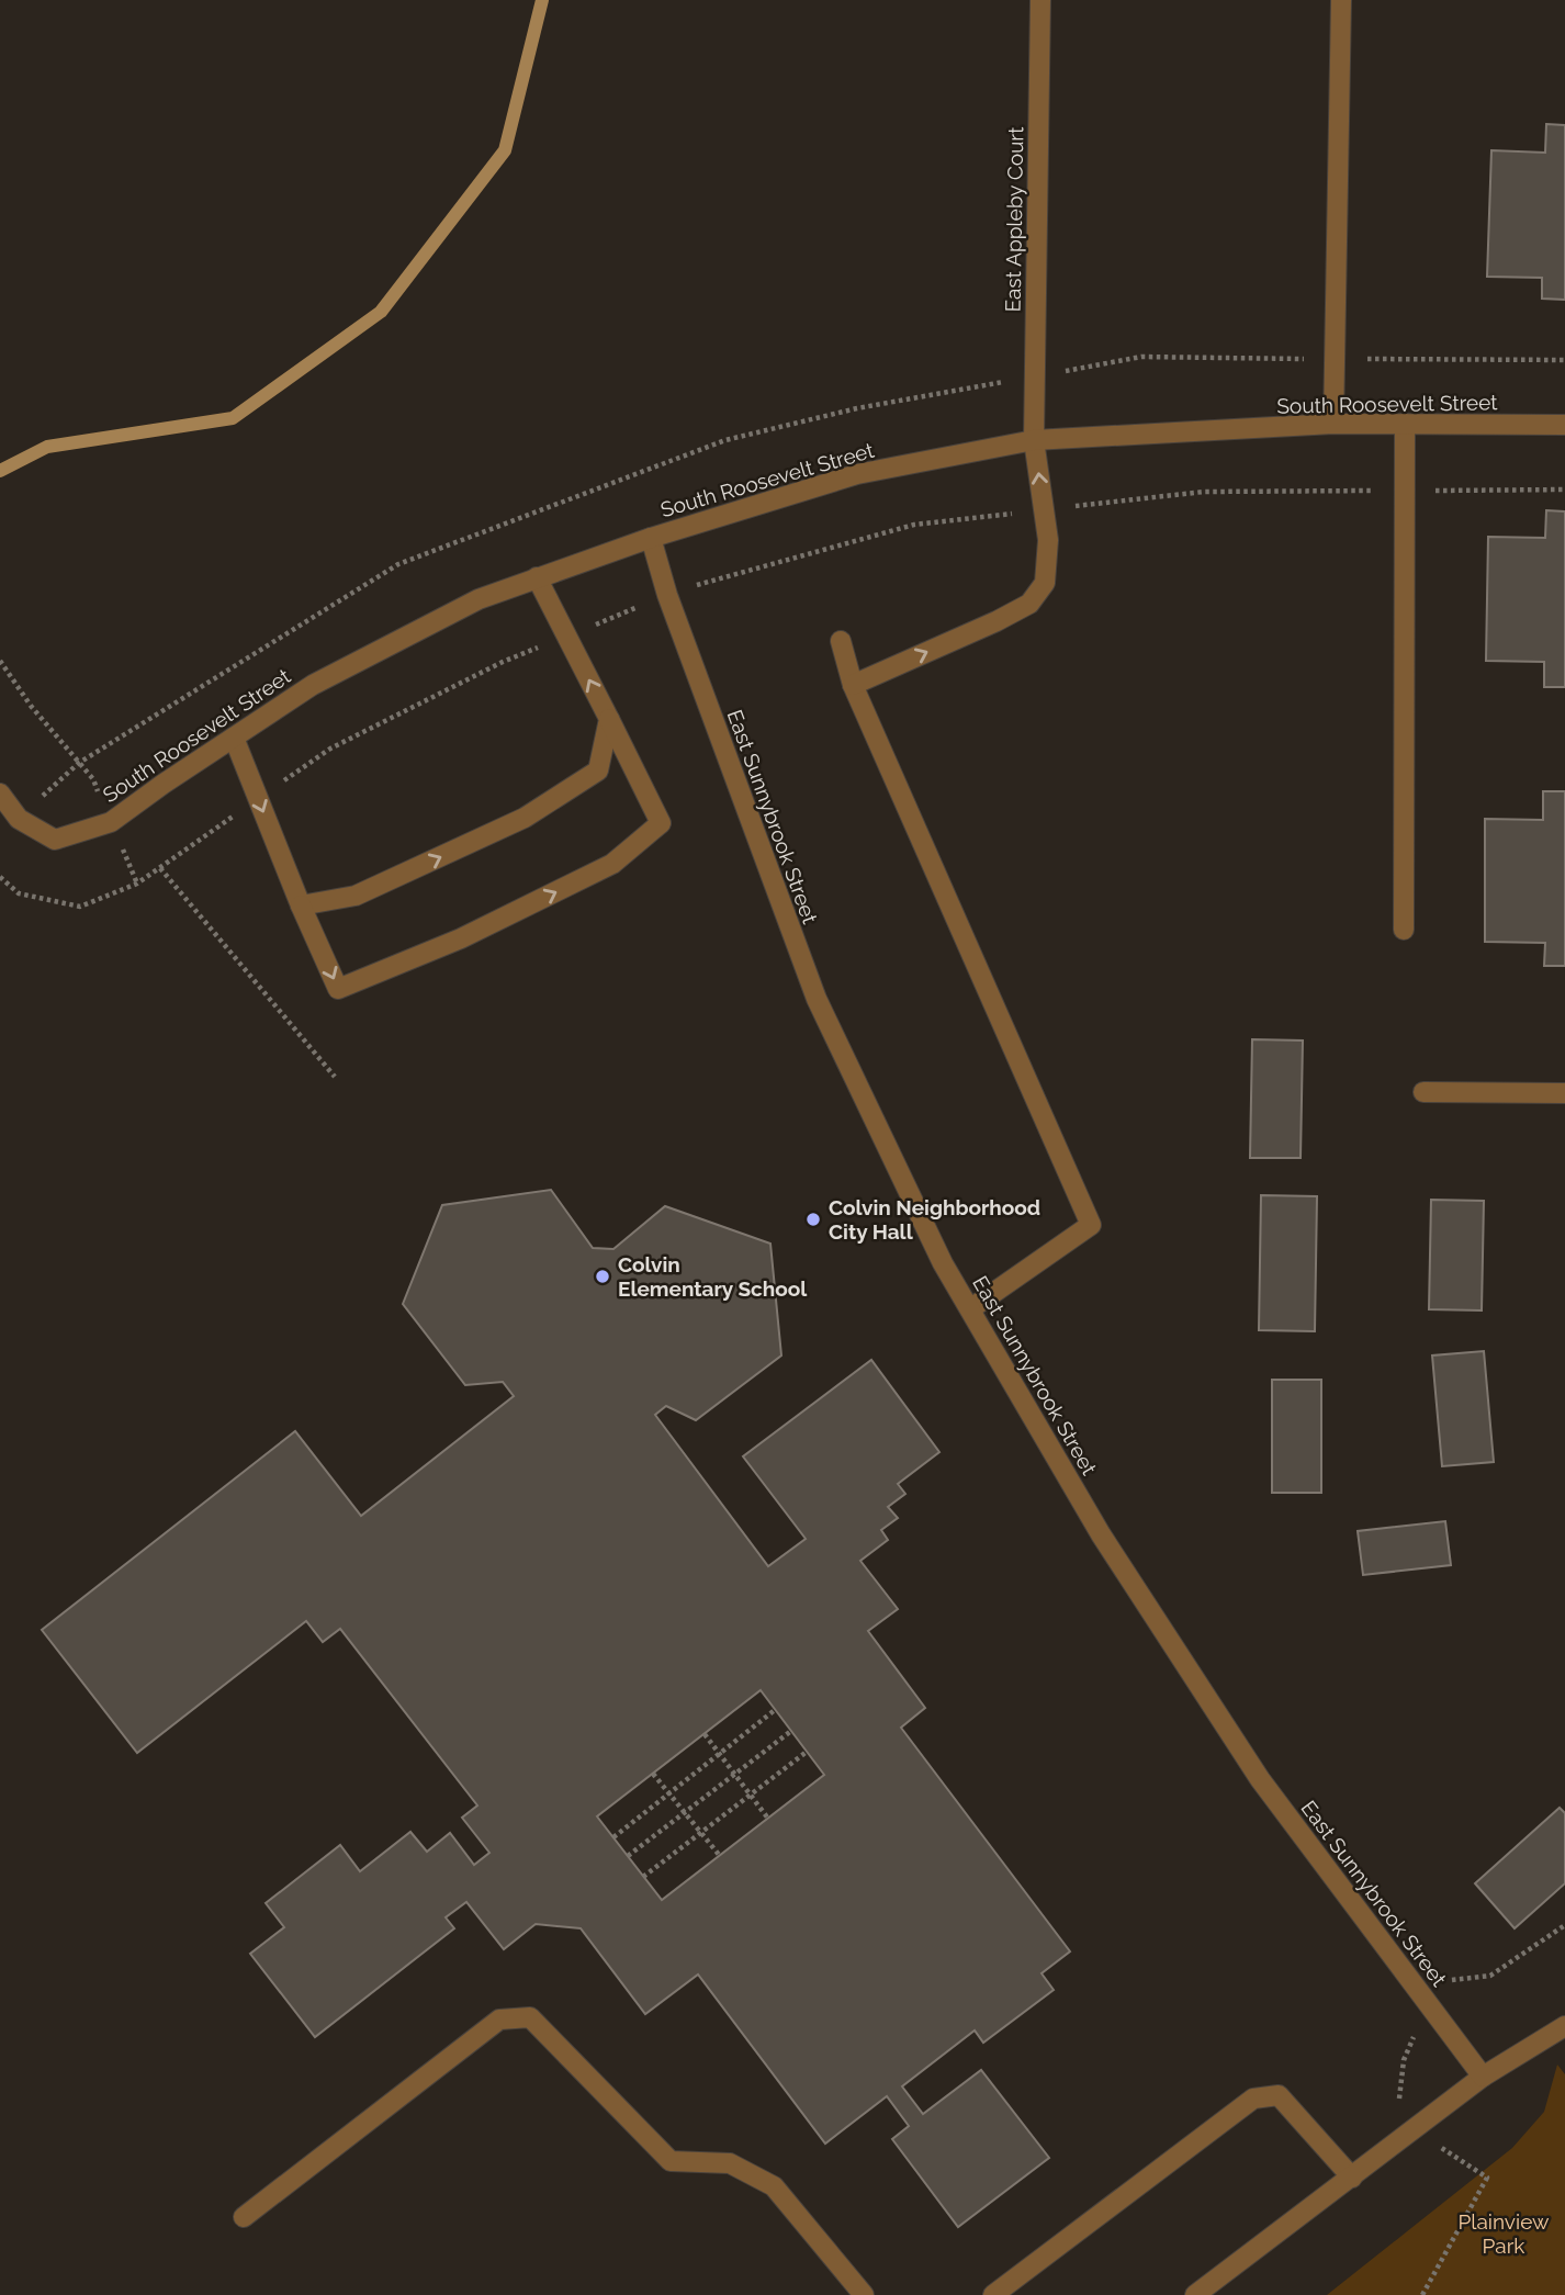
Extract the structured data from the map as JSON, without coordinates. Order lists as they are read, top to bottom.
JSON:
{
  "streets": {
    "street": ["East Appleby Court", "South Roosevelt Street", "East Sunnybrook Street"]
  },
  "crossings": [
    ["East Appleby Court", "South Roosevelt Street"],
    ["South Roosevelt Street", "East Sunnybrook Street"]
  ],
  "one_way": ["East Appleby Court"],
  "parks": ["Plainview Park"],
  "places": ["Colvin Neighborhood City Hall", "Colvin Elementary School"]
}
